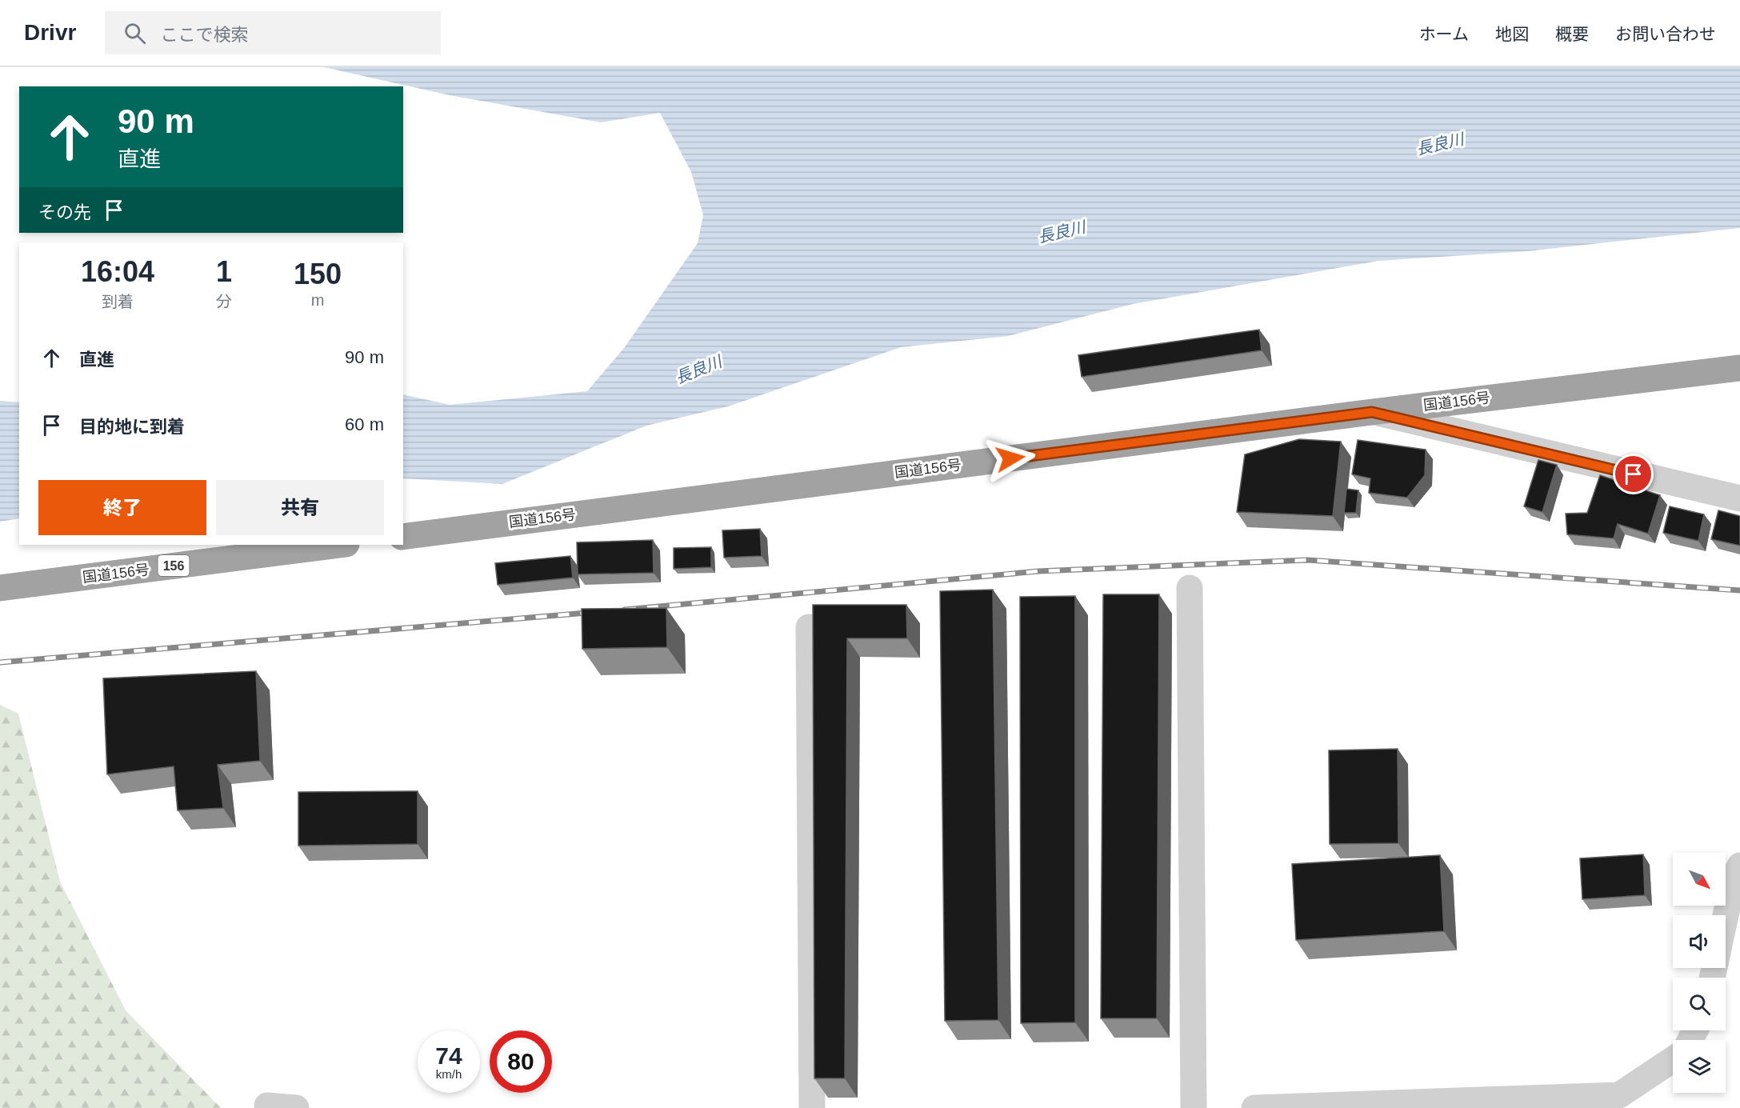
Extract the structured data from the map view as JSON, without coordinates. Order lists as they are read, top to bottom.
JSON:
{
  "streets": {
    "highway": ["国道156号", "156"]
  },
  "water": ["長良川"],
  "north": "bottom right",
  "page": {
    "header": "Drivr",
    "search": "ここで検索",
    "nav": [
      "ホーム",
      "地図",
      "概要",
      "お問い合わせ"
    ],
    "turn": ["90 m", "直進"],
    "then": "その先",
    "eta": [
      "16:04",
      "到着",
      "1",
      "分",
      "150",
      "m"
    ],
    "list": [
      {
        "name": "直進",
        "value": "90 m"
      },
      {
        "name": "目的地に到着",
        "value": "60 m"
      }
    ],
    "buttons": ["終了", "共有"],
    "speed": "74 km/h",
    "limit": "80"
  }
}
